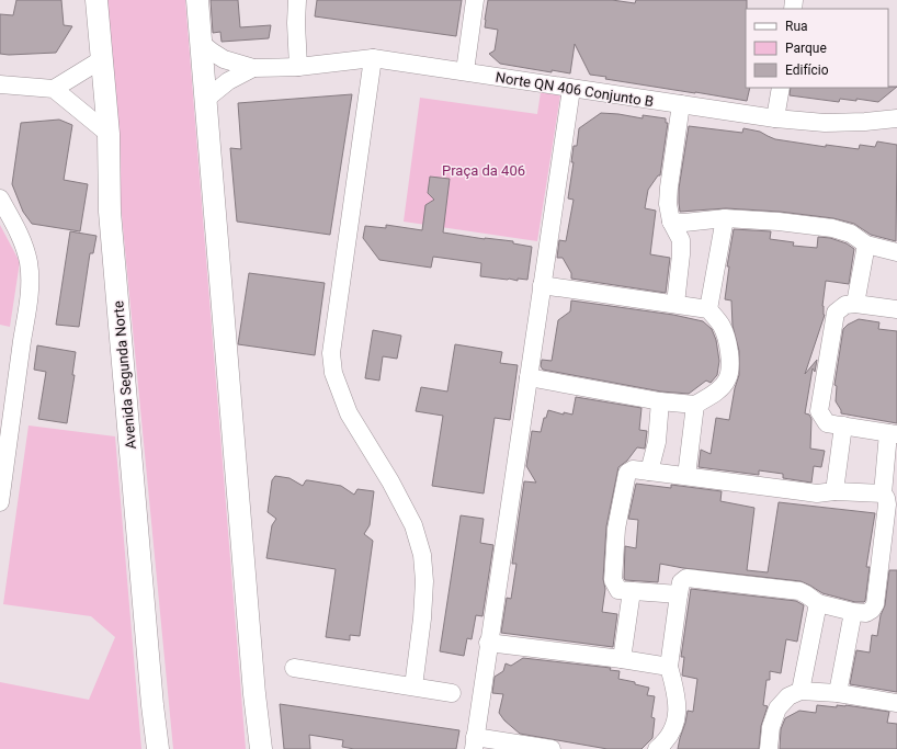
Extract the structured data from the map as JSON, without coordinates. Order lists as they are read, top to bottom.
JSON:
{
  "streets": {
    "main road": ["Avenida Segunda Norte"],
    "street": ["Norte QN 406 Conjunto B"]
  },
  "parks": ["Praça da 406"],
  "legend": ["Rua", "Parque", "Edifício"]
}
